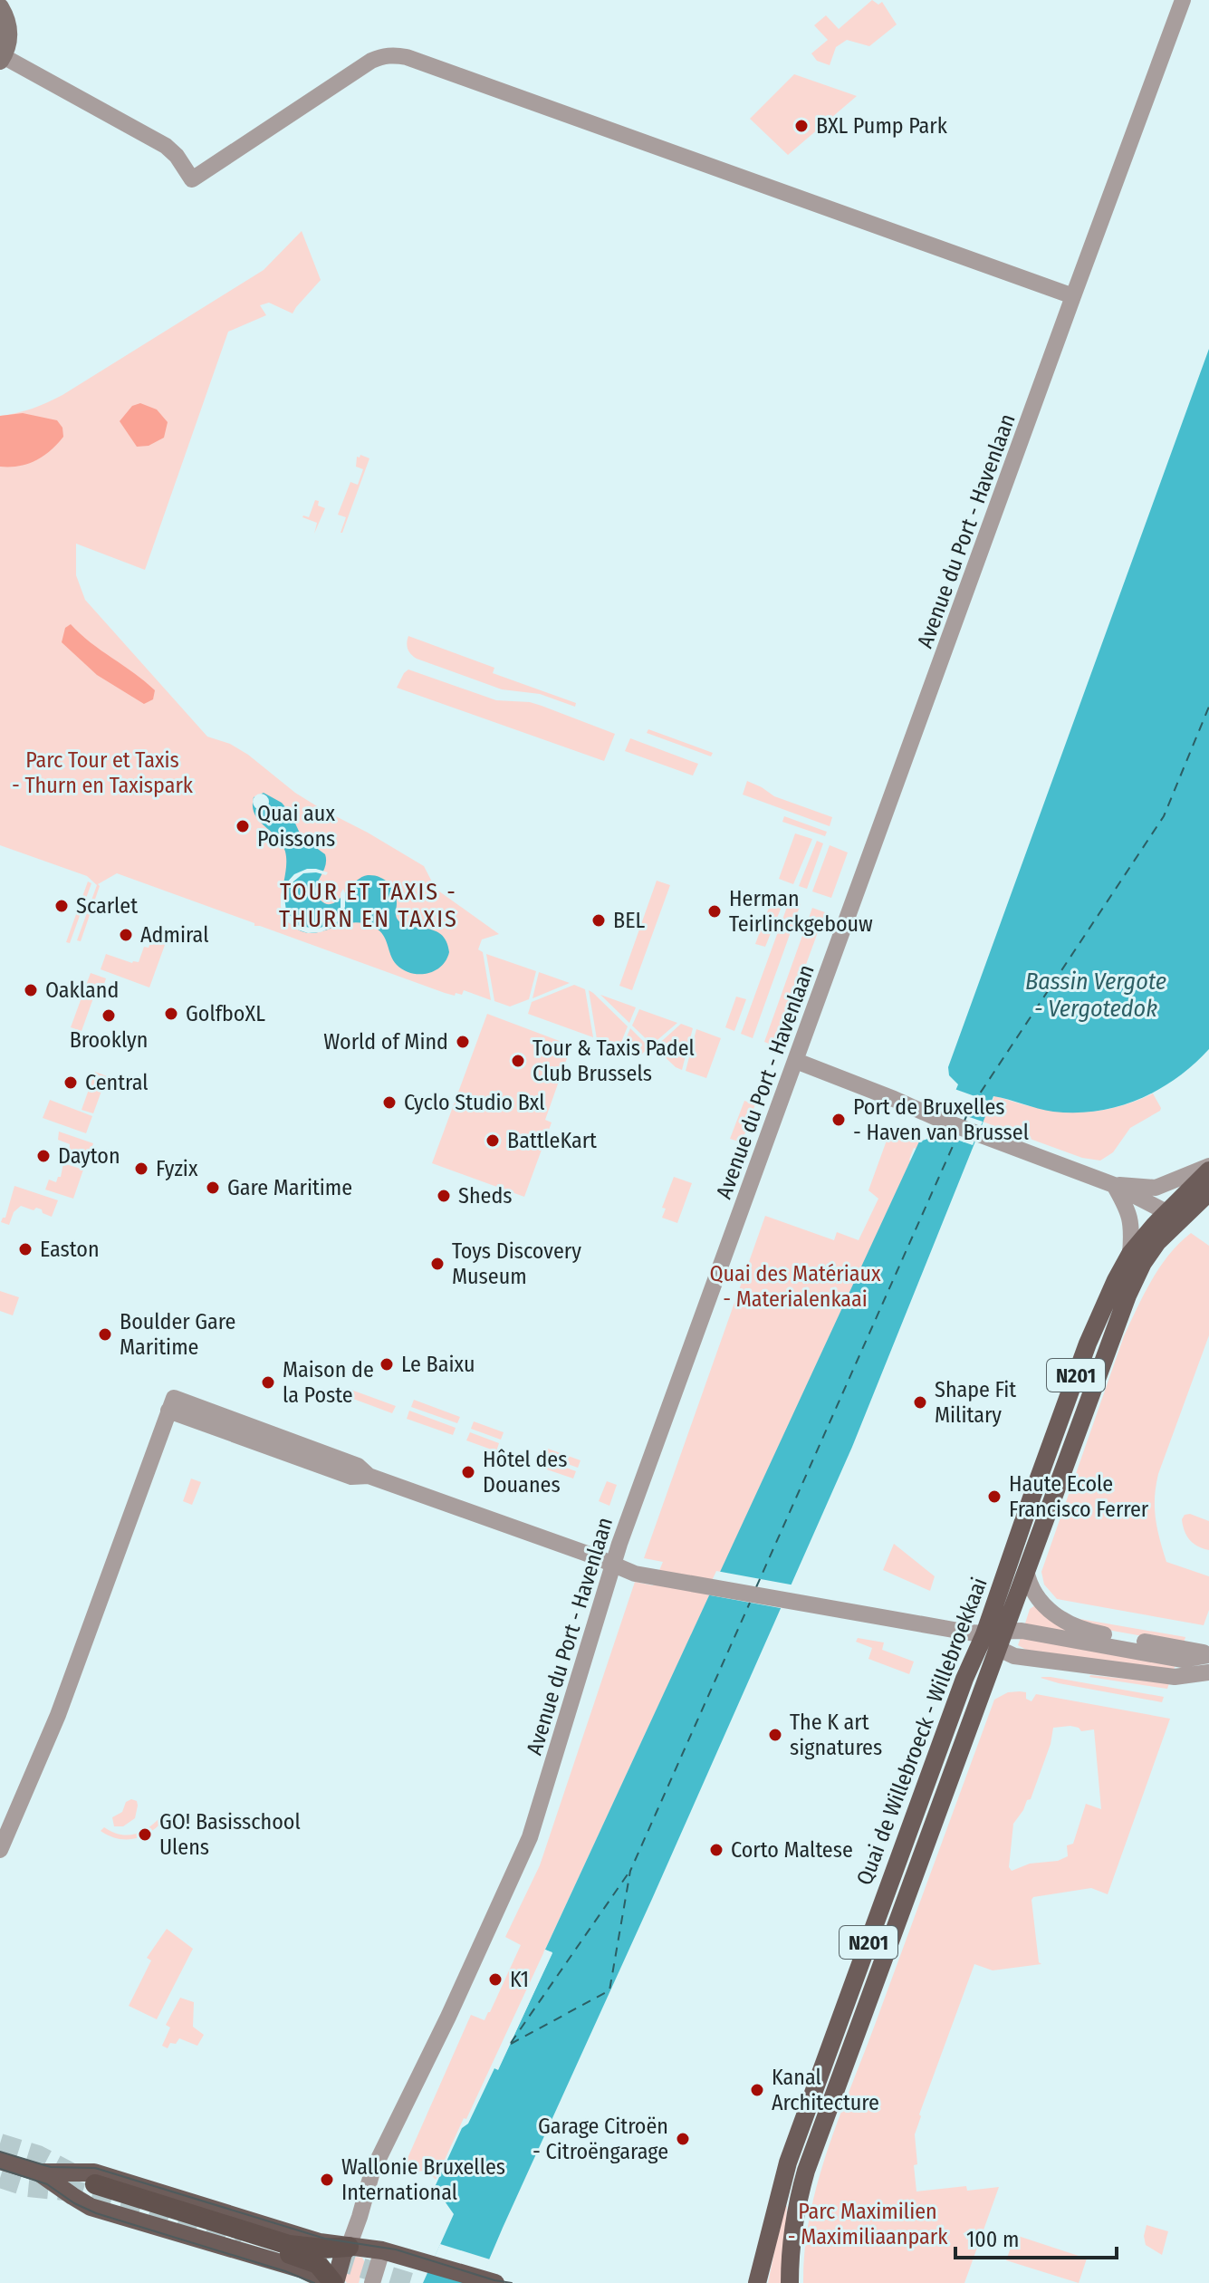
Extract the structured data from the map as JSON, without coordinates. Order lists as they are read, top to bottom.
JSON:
{
  "streets": {
    "main road": ["N201", "Quai de Willebroeck - Willebroekkaai"],
    "street": ["Avenue du Port - Havenlaan"]
  },
  "crossings": [
    ["N201", "Quai de Willebroeck - Willebroekkaai"]
  ],
  "districts": ["TOUR ET TAXIS - THURN EN TAXIS"],
  "water": ["Bassin Vergote - Vergotedok"],
  "parks": ["Parc Tour et Taxis - Thurn en Taxispark", "Quai des Matériaux - Materialenkaai", "Parc Maximilien - Maximiliaanpark"],
  "places": [
    "BXL Pump Park",
    "Quai aux Poissons",
    "Scarlet",
    "Herman Teirlinckgebouw",
    "BEL",
    "Admiral",
    "Oakland",
    "GolfboXL",
    "Brooklyn",
    "World of Mind",
    "Tour & Taxis Padel Club Brussels",
    "Central",
    "Cyclo Studio Bxl",
    "Port de Bruxelles - Haven van Brussel",
    "BattleKart",
    "Dayton",
    "Fyzix",
    "Gare Maritime",
    "Sheds",
    "Easton",
    "Toys Discovery Museum",
    "Boulder Gare Maritime",
    "Le Baixu",
    "Maison de la Poste",
    "Shape Fit Military",
    "Hôtel des Douanes",
    "Haute Ecole Francisco Ferrer",
    "The K art signatures",
    "GO! Basisschool Ulens",
    "Corto Maltese",
    "K1",
    "Kanal Architecture",
    "Garage Citroën - Citroëngarage",
    "Wallonie Bruxelles International"
  ],
  "scale_bar": "100 m"
}
